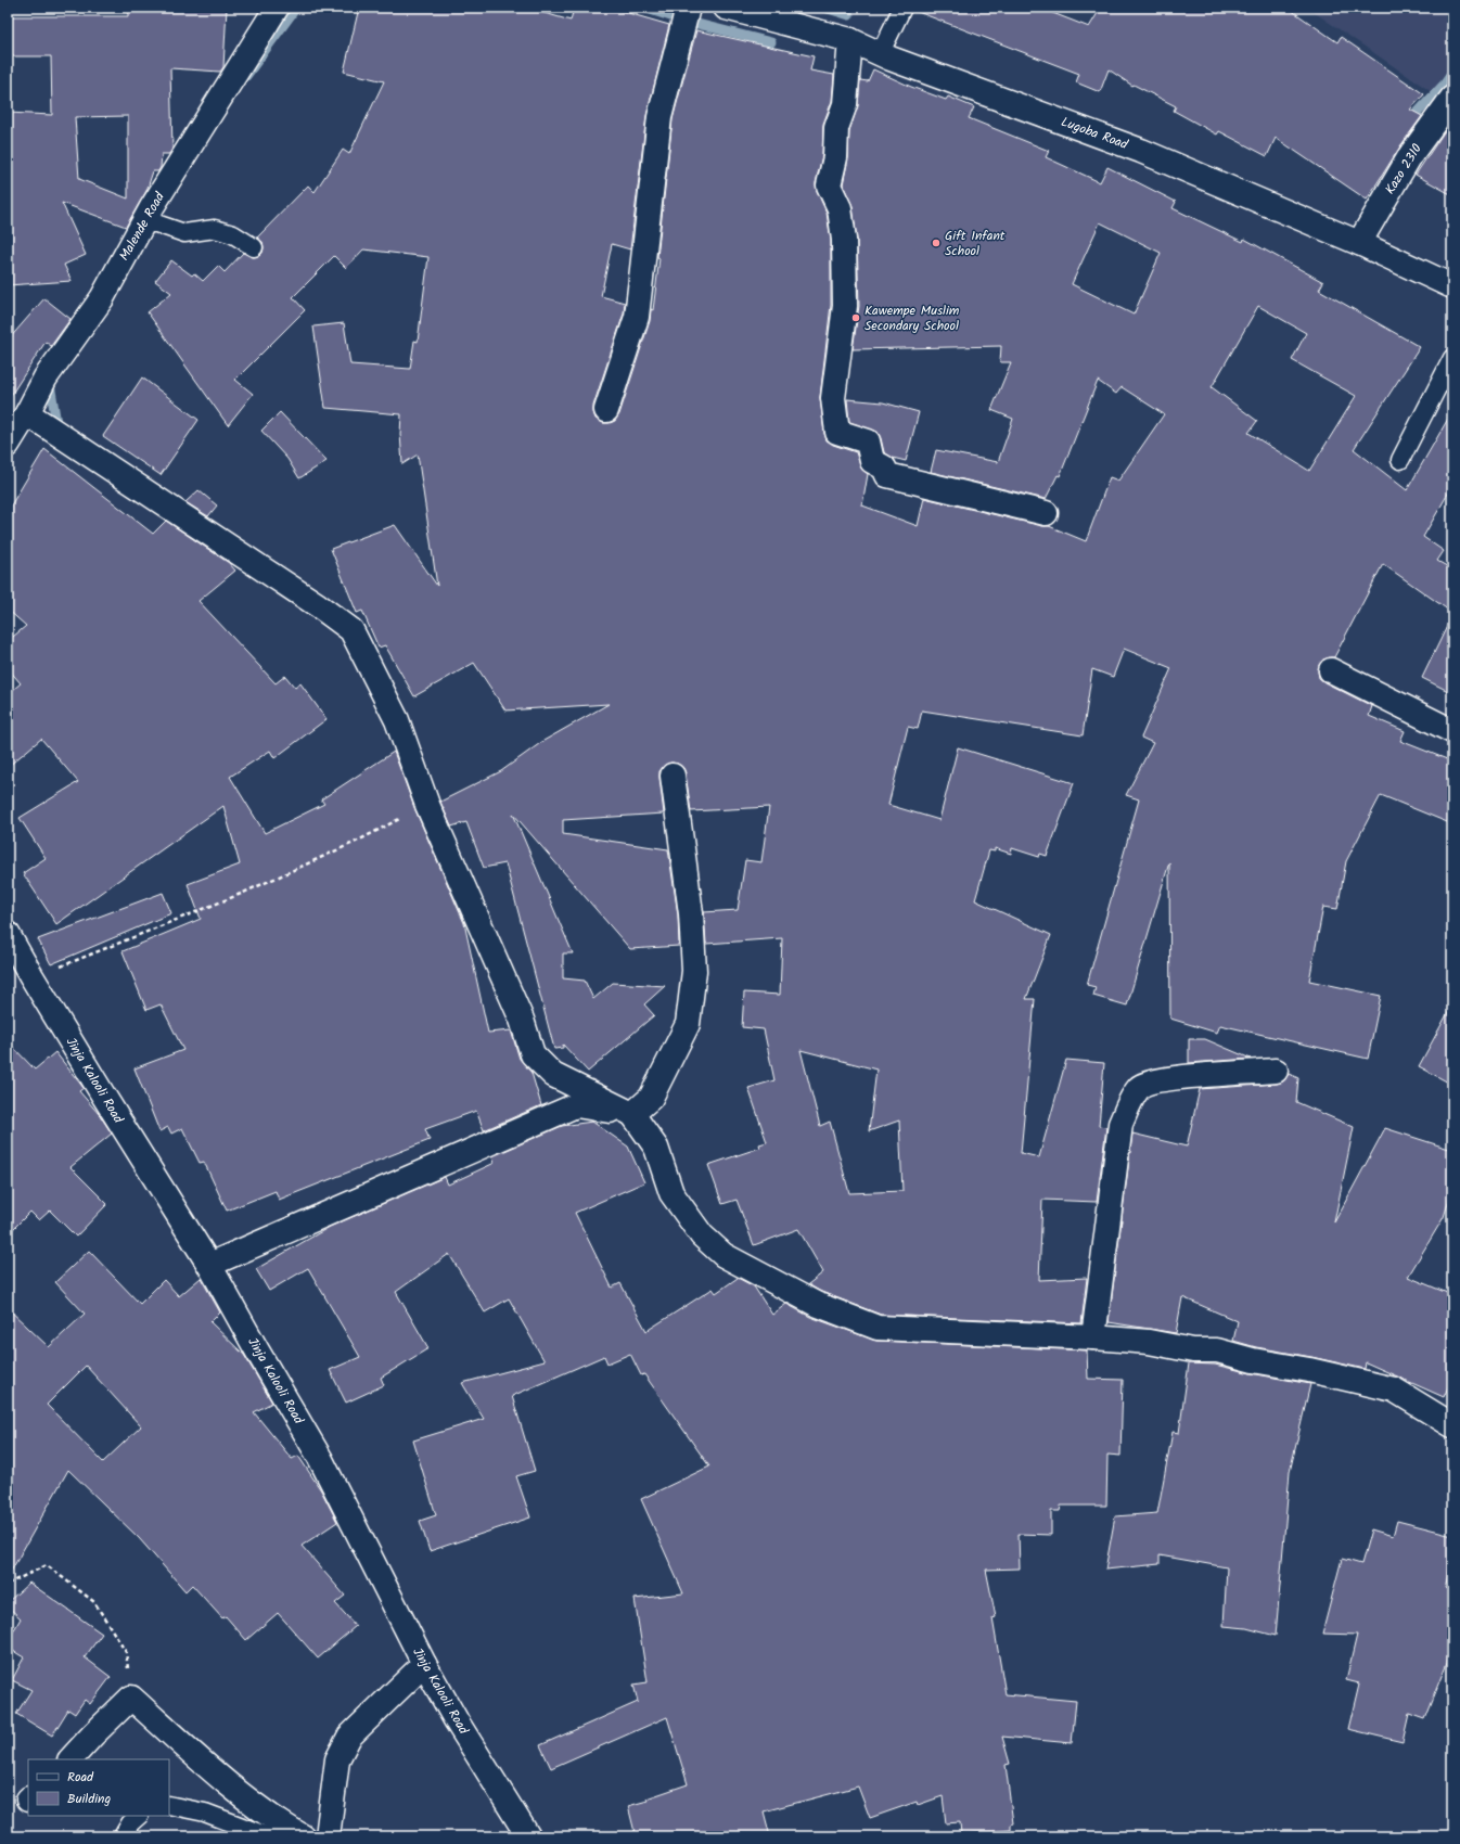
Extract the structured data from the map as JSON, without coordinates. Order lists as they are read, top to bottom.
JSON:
{
  "streets": {
    "street": [
      "Lugoba Road",
      "Kazo 2310",
      "Malende Road",
      "Jinja Kalooli Road"
    ]
  },
  "crossings": [
    ["Lugoba Road", "Kazo 2310"]
  ],
  "places": ["Gift Infant School", "Kawempe Muslim Secondary School"],
  "legend": ["Road", "Building"]
}
